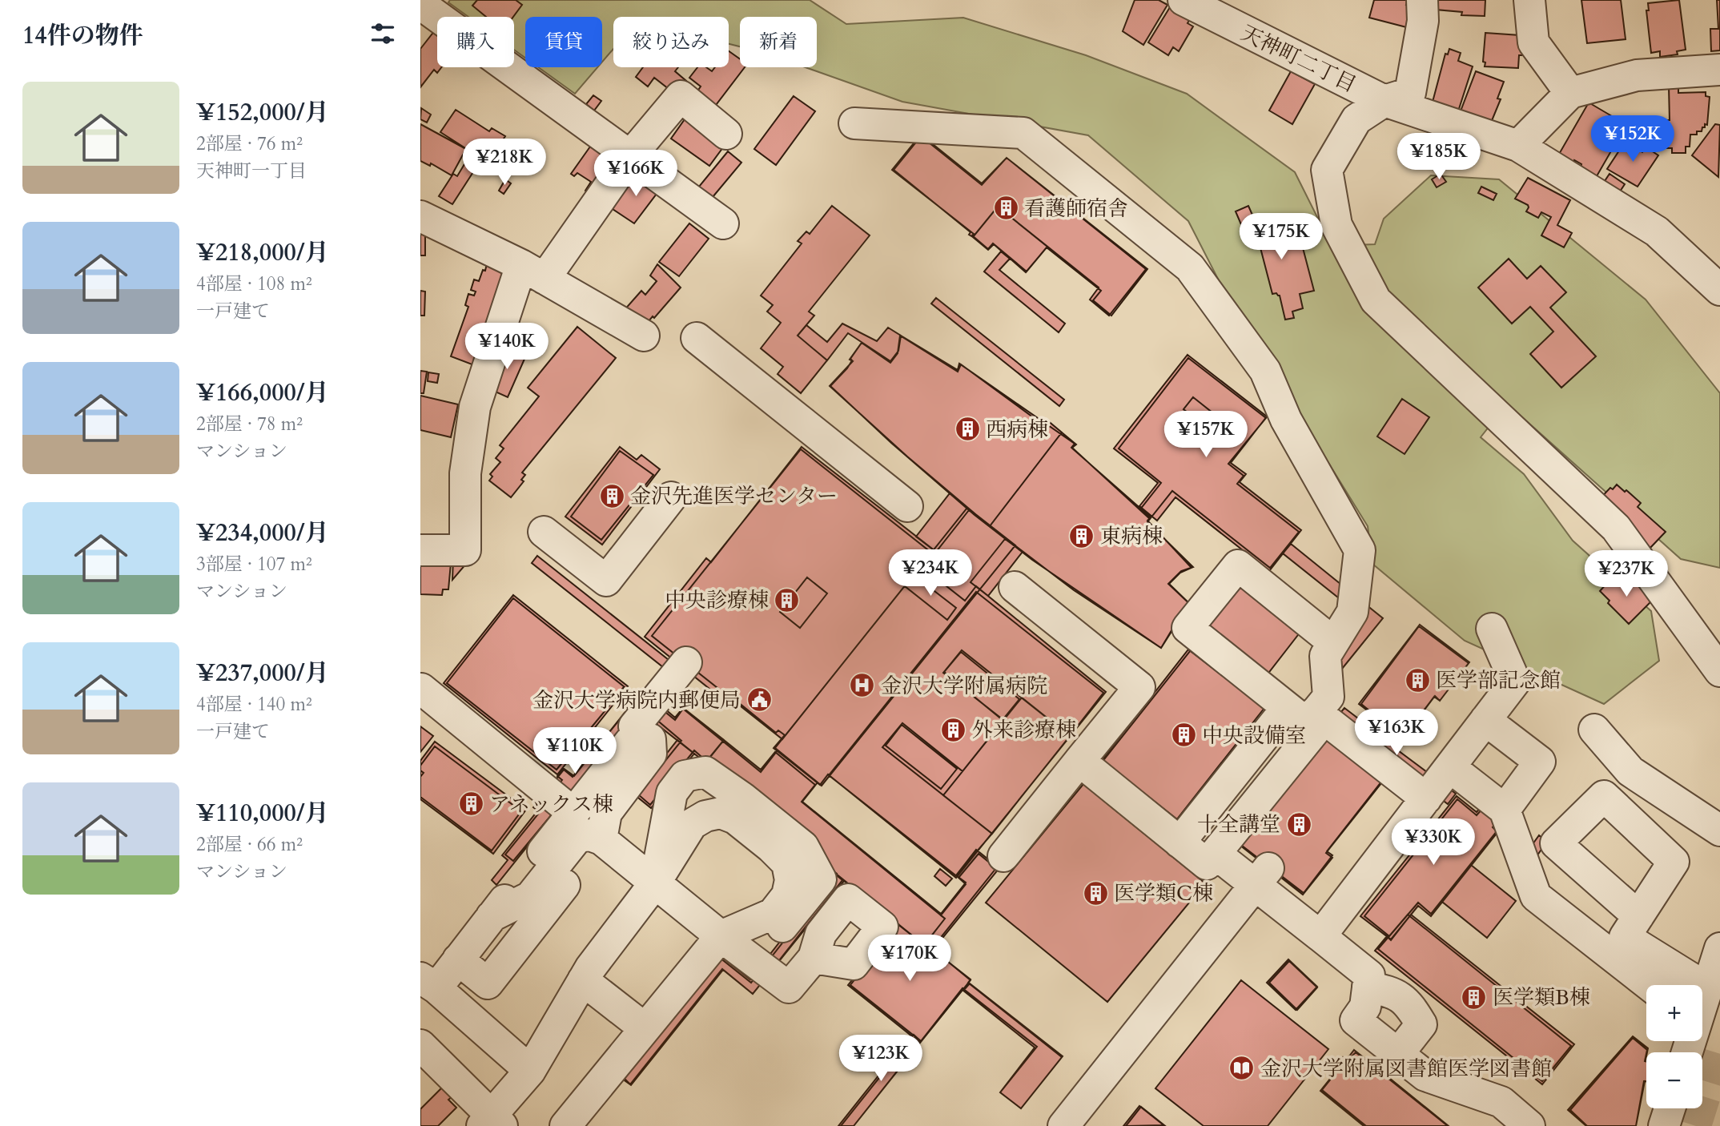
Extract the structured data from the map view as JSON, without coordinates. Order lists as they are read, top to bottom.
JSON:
{
  "streets": {
    "street": ["天神町二丁目"]
  },
  "places": {
    "building": [
      "看護師宿舎",
      "西病棟",
      "金沢先進医学センター",
      "東病棟",
      "中央診療棟",
      "医学部記念館",
      "外来診療棟",
      "中央設備室",
      "アネックス棟",
      "十全講堂",
      "医学類C棟",
      "医学類B棟"
    ],
    "hospital": ["金沢大学附属病院"],
    "public building": ["金沢大学病院内郵便局"],
    "library": ["金沢大学附属図書館医学図書館"]
  },
  "page": {
    "heading": "14件の物件",
    "chip": [
      "購入",
      "賃貸",
      "絞り込み",
      "新着"
    ],
    "list": [
      {
        "name": "¥152,000/月",
        "note": "2部屋 · 76 m² · 天神町一丁目"
      },
      {
        "name": "¥218,000/月",
        "note": "4部屋 · 108 m² · 一戸建て"
      },
      {
        "name": "¥166,000/月",
        "note": "2部屋 · 78 m² · マンション"
      },
      {
        "name": "¥234,000/月",
        "note": "3部屋 · 107 m² · マンション"
      },
      {
        "name": "¥237,000/月",
        "note": "4部屋 · 140 m² · 一戸建て"
      },
      {
        "name": "¥110,000/月",
        "note": "2部屋 · 66 m² · マンション"
      }
    ],
    "price": [
      "¥152K",
      "¥185K",
      "¥218K",
      "¥166K",
      "¥175K",
      "¥140K",
      "¥157K",
      "¥234K",
      "¥237K",
      "¥163K",
      "¥110K",
      "¥330K",
      "¥170K",
      "¥123K"
    ],
    "map_buttons": ["+", "−"]
  }
}
